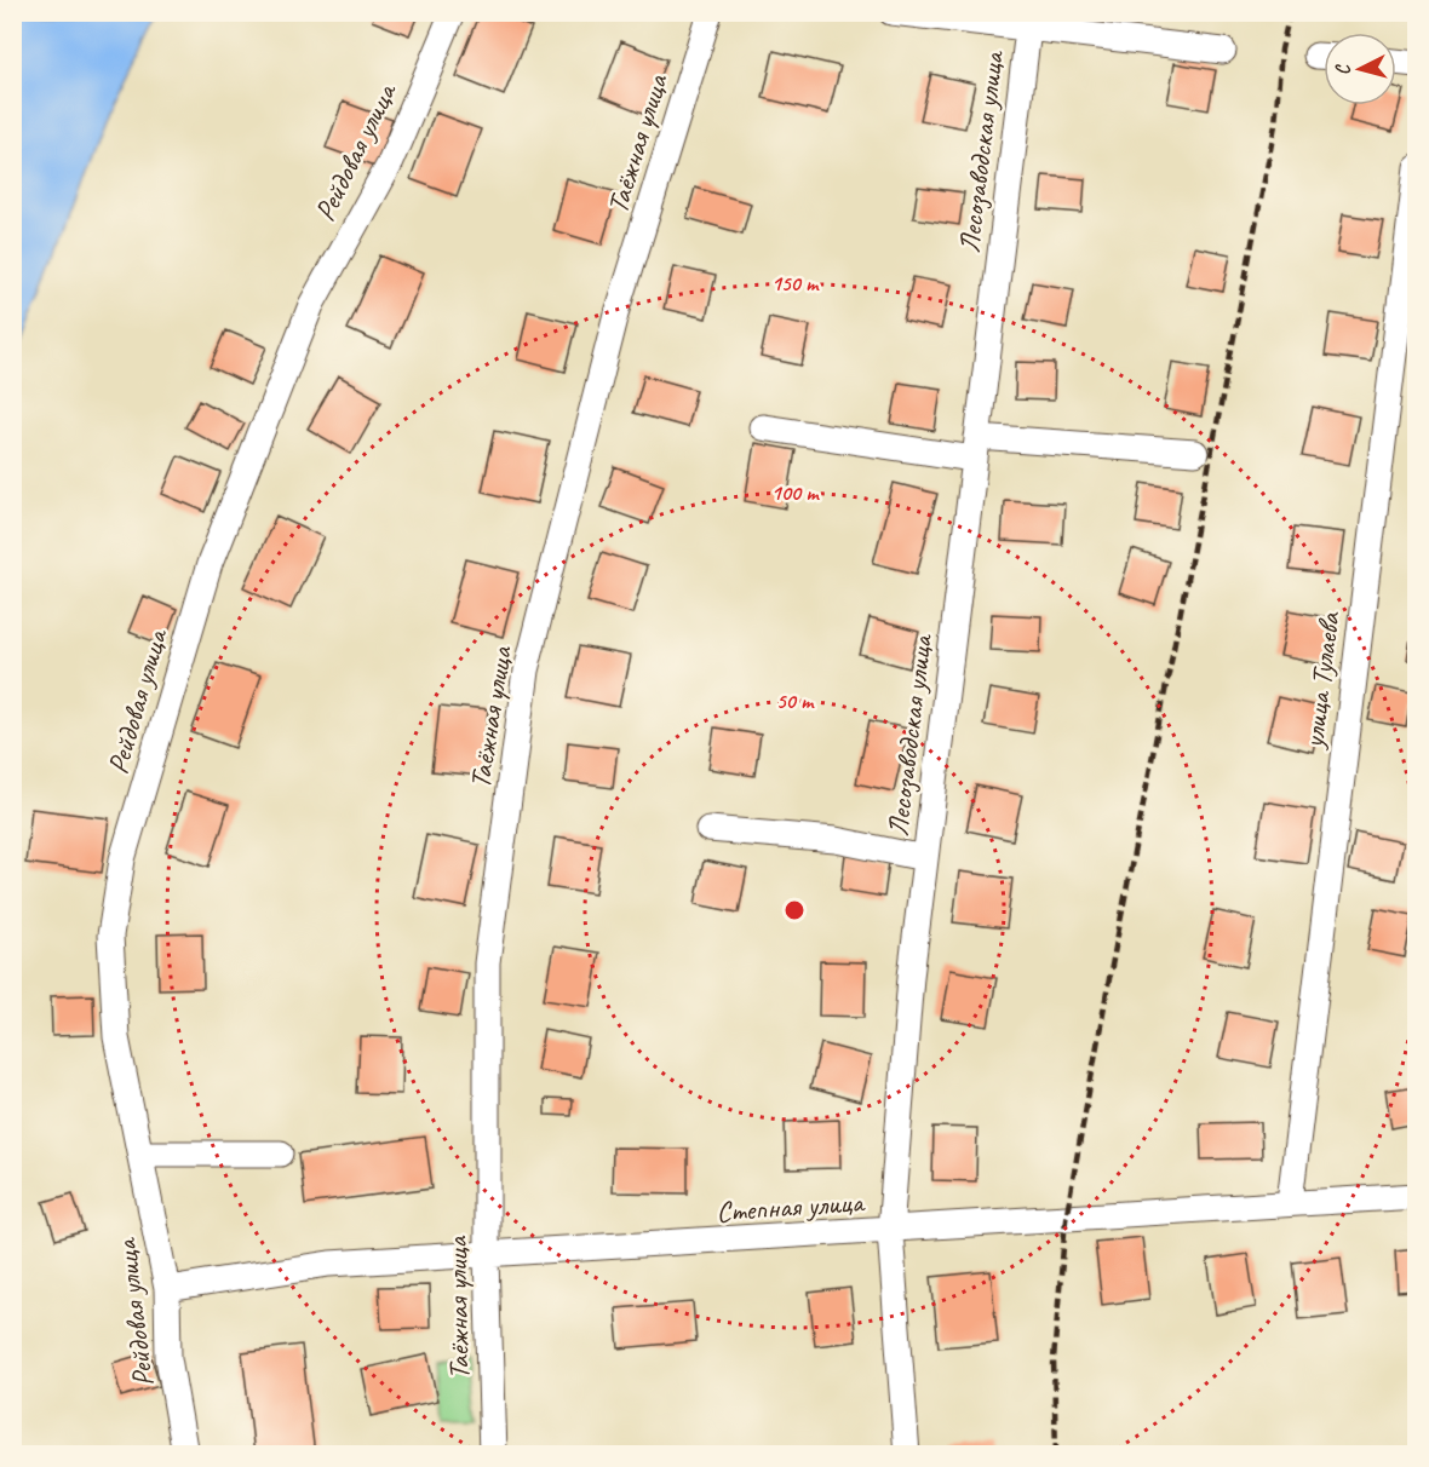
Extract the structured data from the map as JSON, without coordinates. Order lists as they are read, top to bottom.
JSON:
{
  "streets": {
    "street": [
      "Таёжная улица",
      "Рейдовая улица",
      "Лесозаводская улица",
      "улица Тулаева",
      "Степная улица"
    ]
  },
  "crossings": [
    ["Таёжная улица", "Степная улица"],
    ["Рейдовая улица", "Степная улица"],
    ["Лесозаводская улица", "Степная улица"],
    ["улица Тулаева", "Степная улица"]
  ],
  "north": "left",
  "rings": ["150 m", "100 m", "50 m"]
}
